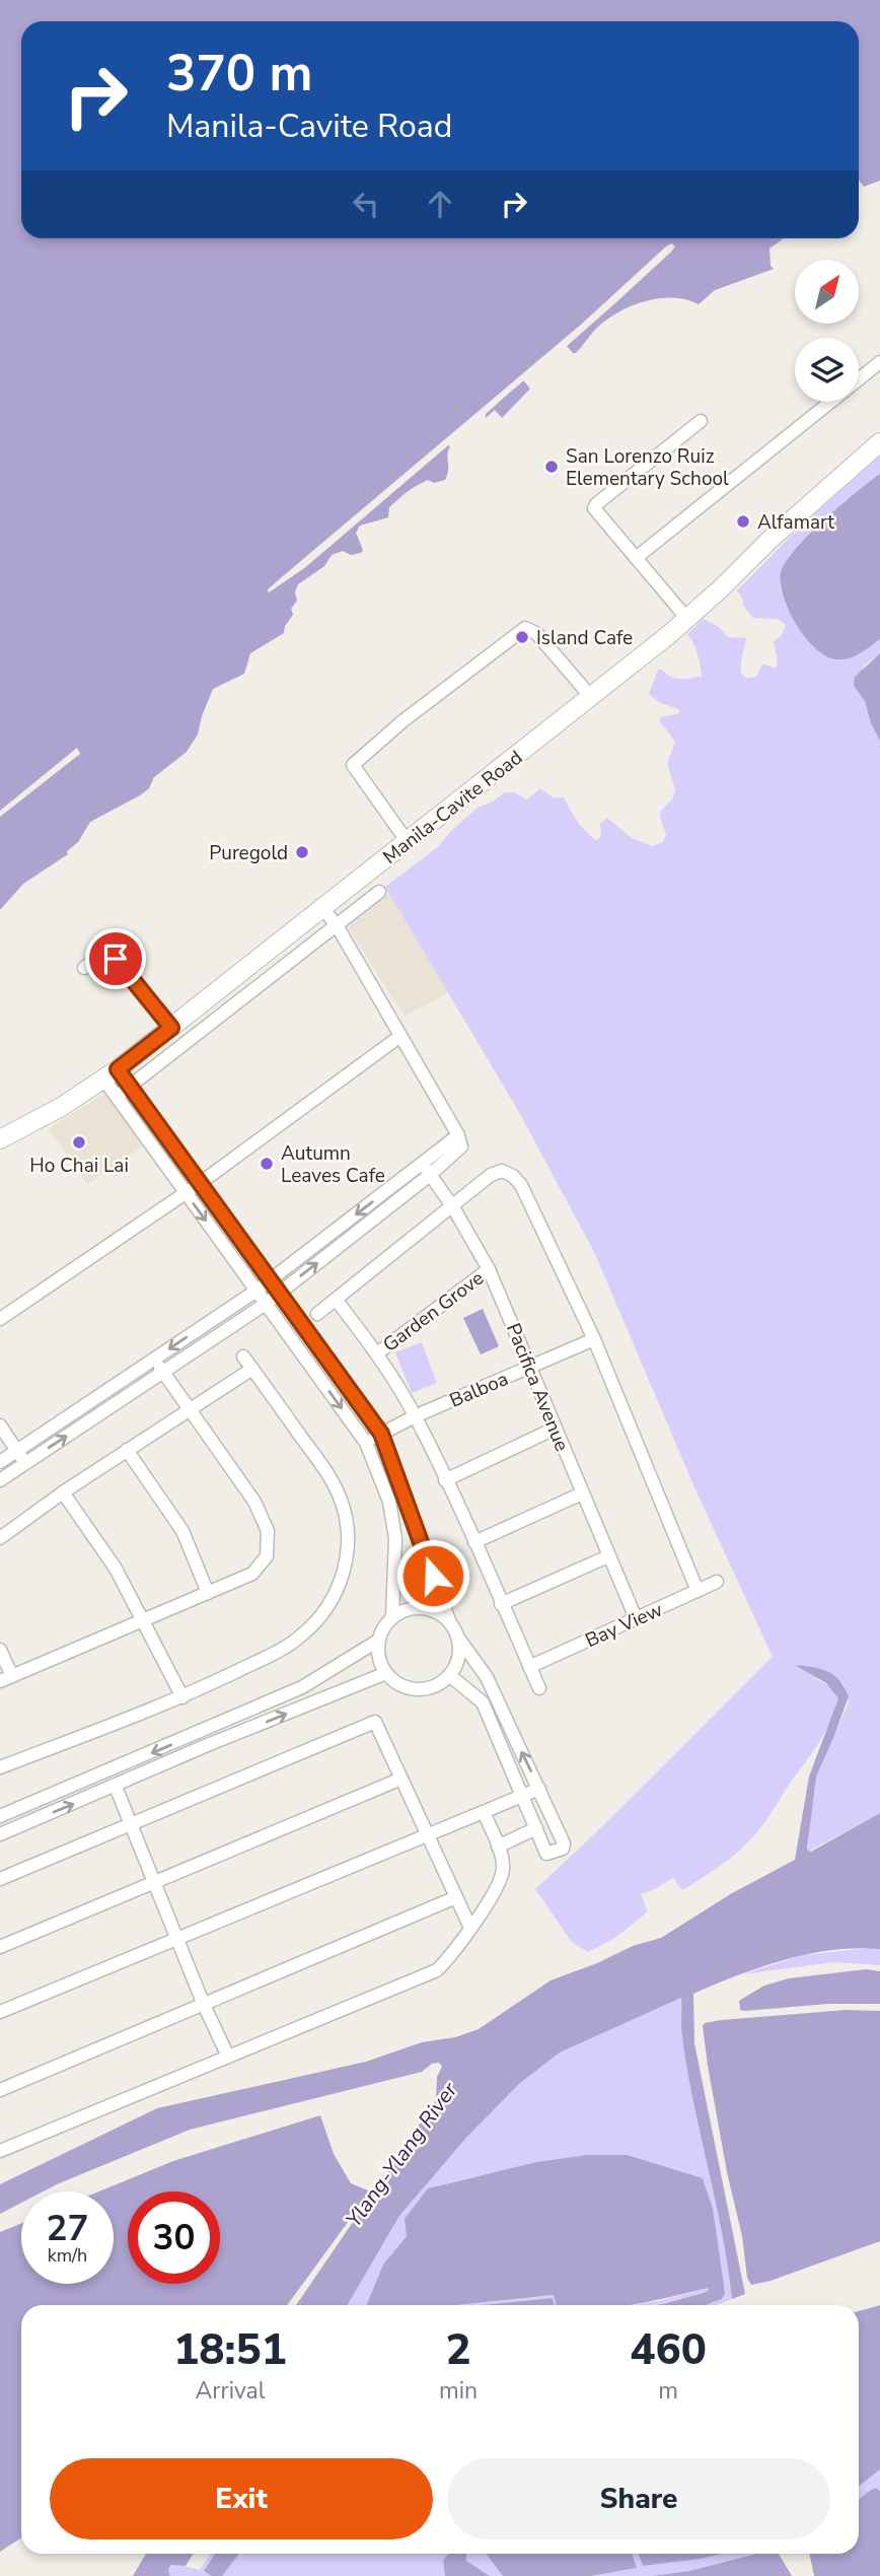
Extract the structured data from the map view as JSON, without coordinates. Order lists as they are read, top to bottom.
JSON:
{
  "streets": {
    "main road": ["Manila-Cavite Road"],
    "street": [
      "Garden Grove",
      "Pacifica Avenue",
      "Balboa",
      "Bay View"
    ]
  },
  "crossings": [
    ["Garden Grove", "Pacifica Avenue"],
    ["Pacifica Avenue", "Balboa"],
    ["Pacifica Avenue", "Bay View"]
  ],
  "water": ["Ylang-Ylang River"],
  "places": [
    "San Lorenzo Ruiz Elementary School",
    "Alfamart",
    "Island Cafe",
    "Puregold",
    "Ho Chai Lai",
    "Autumn Leaves Cafe"
  ],
  "north": "top right",
  "page": {
    "turn": ["370 m", "Manila-Cavite Road"],
    "speed": "27 km/h",
    "limit": "30",
    "eta": [
      "18:51",
      "Arrival",
      "2",
      "min",
      "460",
      "m"
    ],
    "buttons": ["Exit", "Share"]
  }
}
